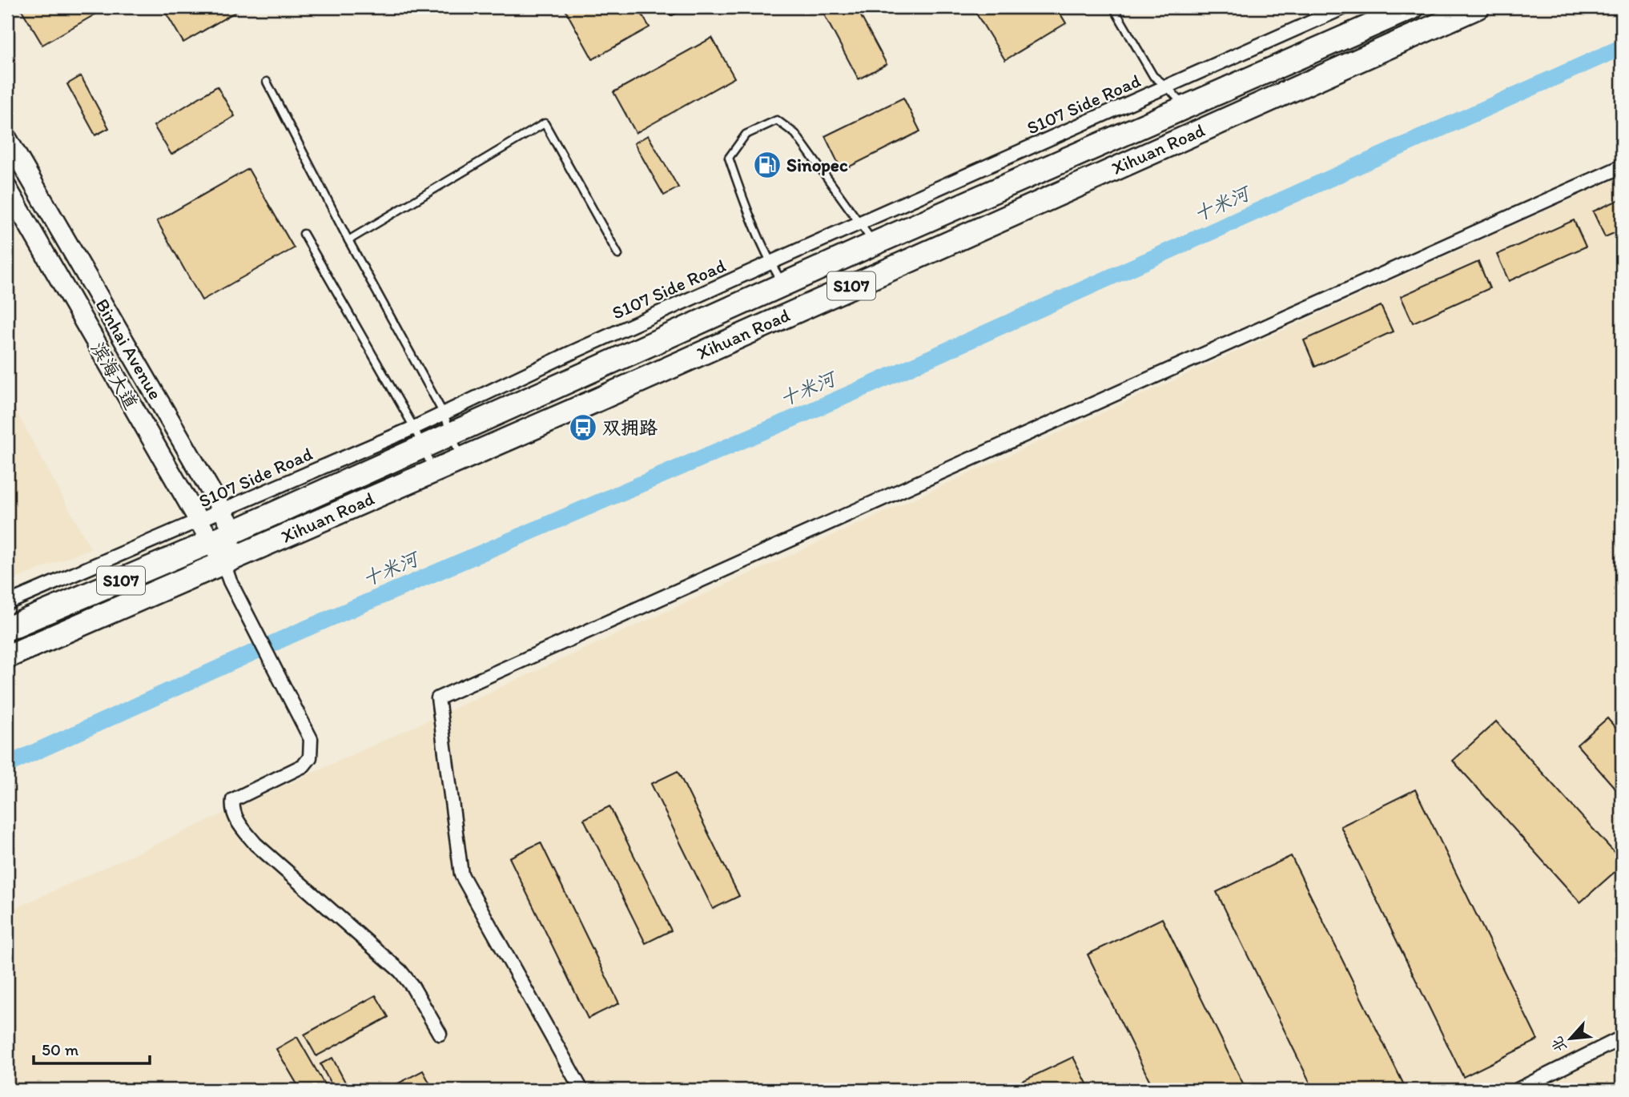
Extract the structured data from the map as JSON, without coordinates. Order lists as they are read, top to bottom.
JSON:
{
  "streets": {
    "highway": ["Xihuan Road", "S107"],
    "main road": ["Binhai Avenue", "滨海大道"],
    "street": ["S107 Side Road"]
  },
  "crossings": [
    ["S107 Side Road", "Xihuan Road"],
    ["S107 Side Road", "Binhai Avenue"],
    ["S107 Side Road", "滨海大道"],
    ["Xihuan Road", "Binhai Avenue"],
    ["Xihuan Road", "滨海大道"]
  ],
  "water": ["十米河"],
  "places": {
    "fuel station": ["Sinopec"],
    "bus stop": ["双拥路"]
  },
  "scale_bar": "50 m",
  "north": "bottom left"
}
